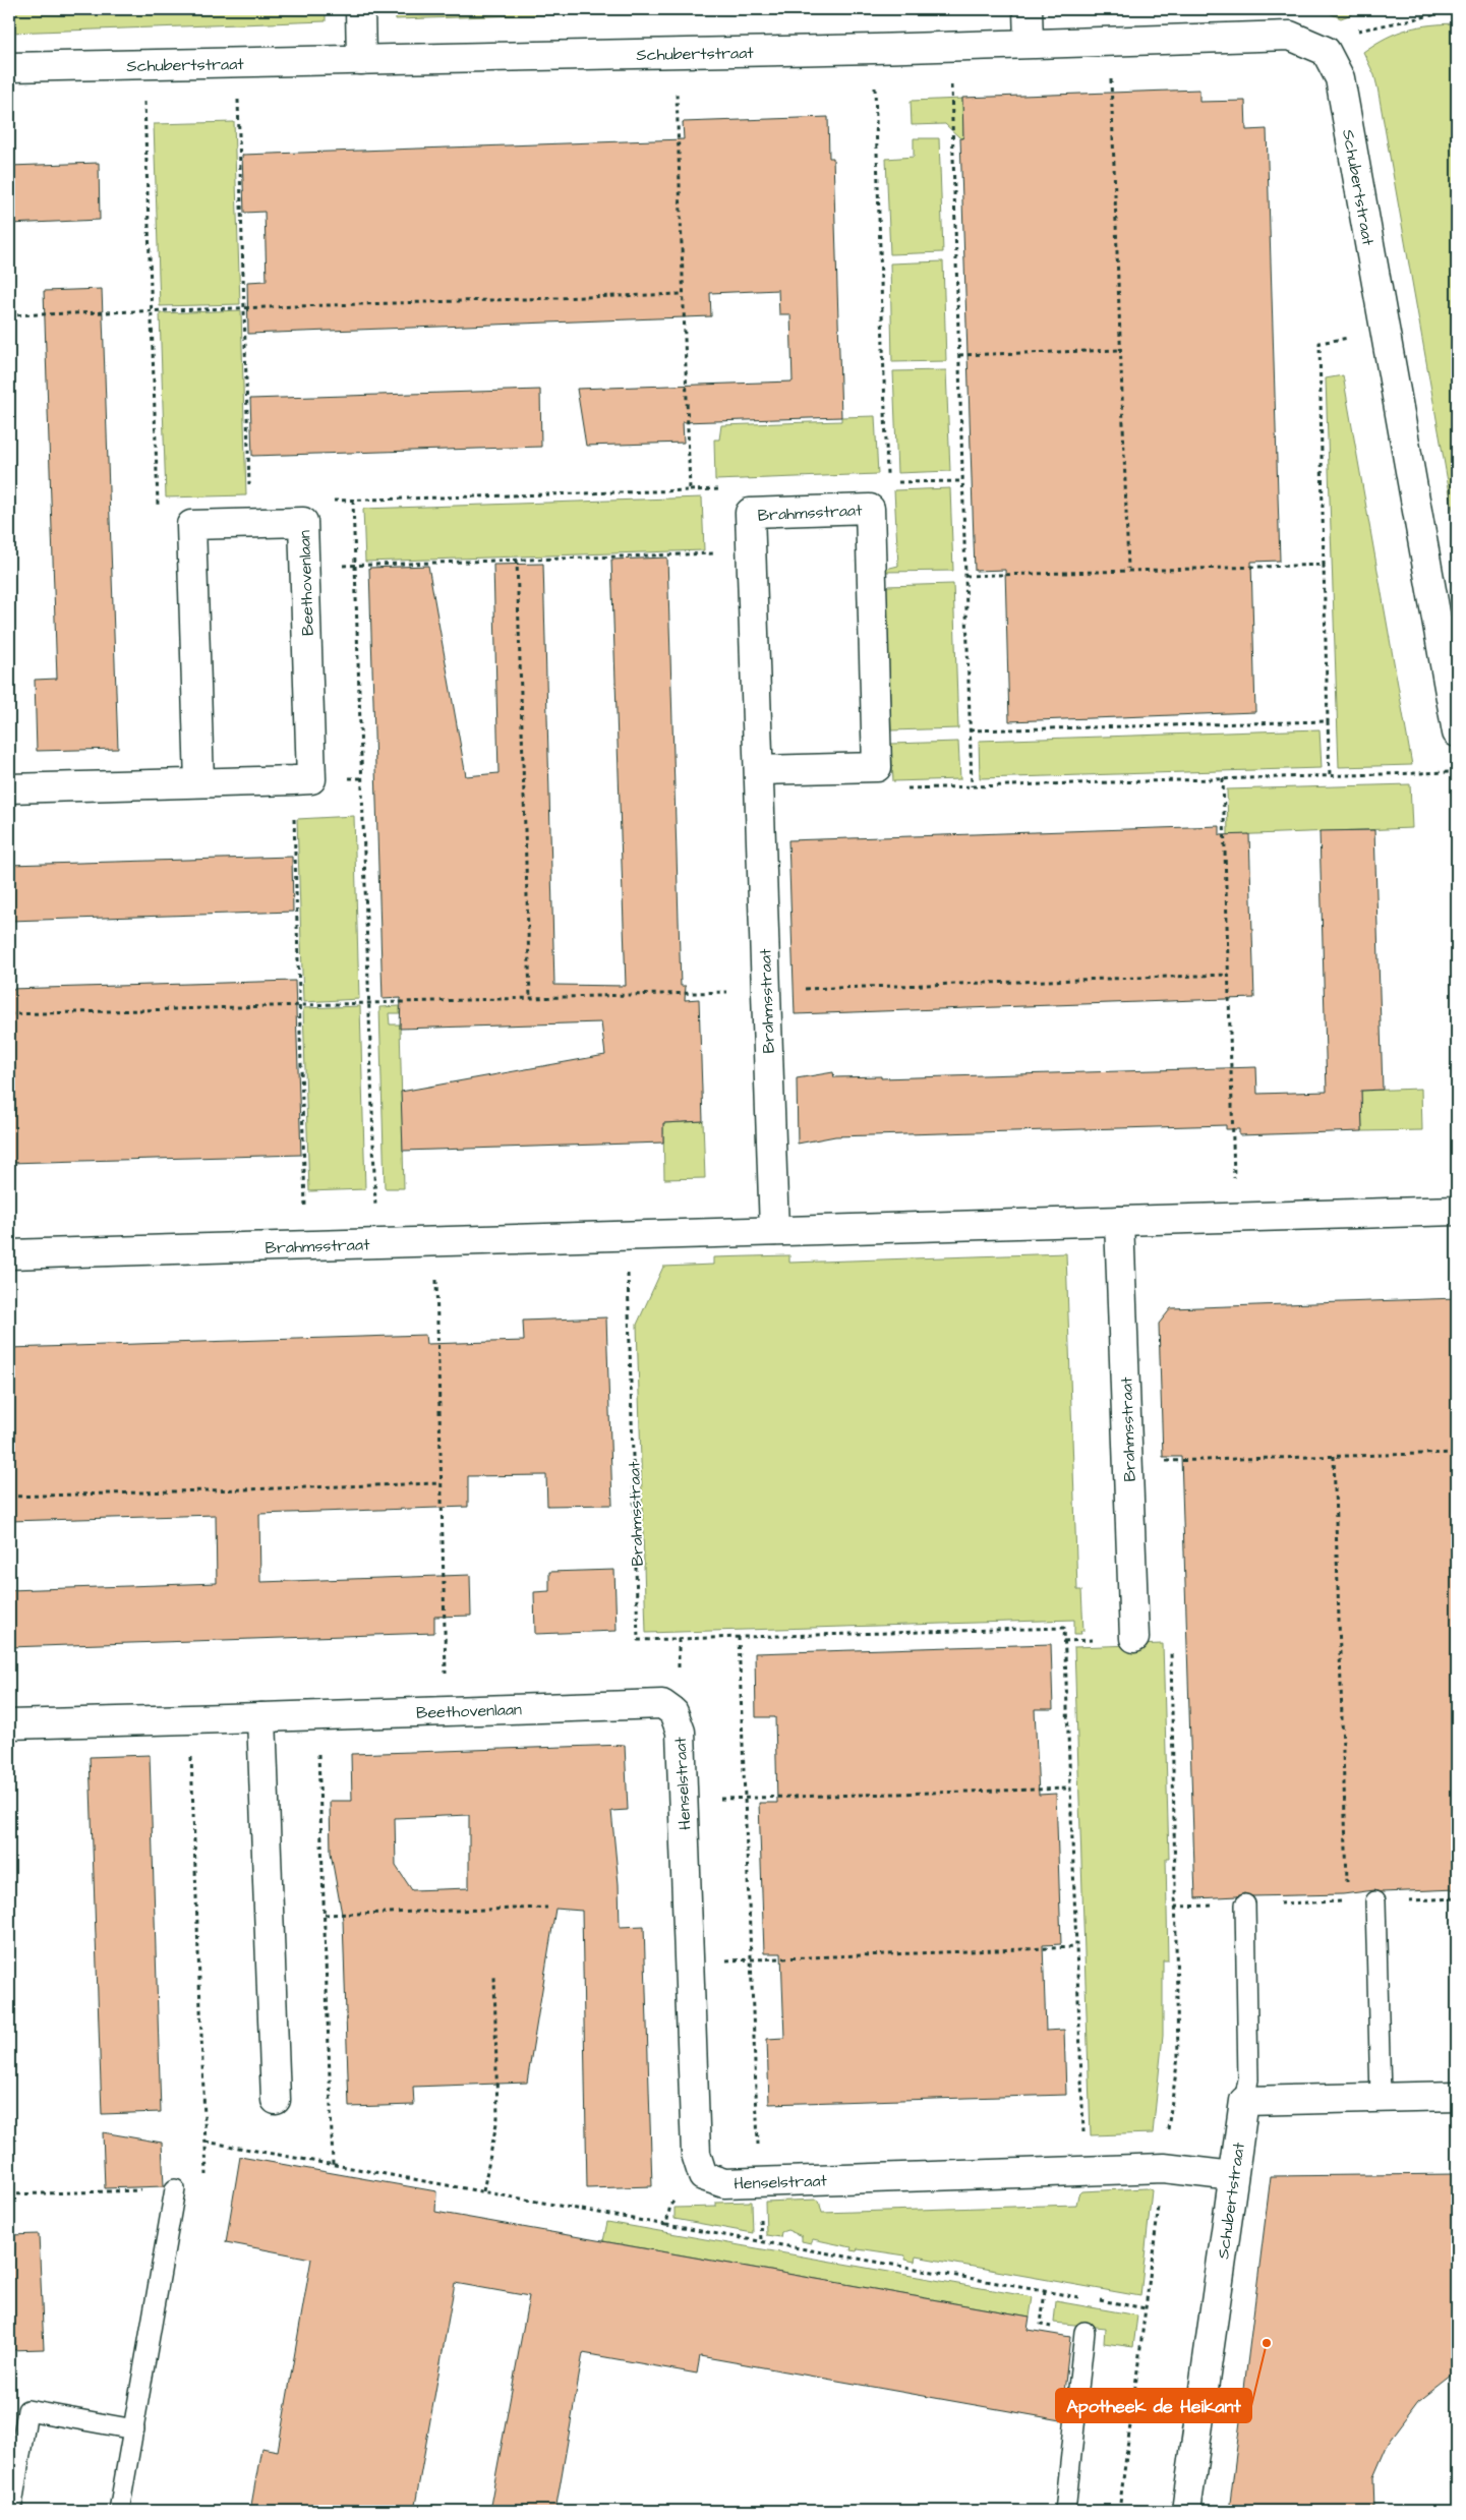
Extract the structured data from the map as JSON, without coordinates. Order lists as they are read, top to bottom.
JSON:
{
  "streets": {
    "street": [
      "Schubertstraat",
      "Brahmsstraat",
      "Beethovenlaan",
      "Henselstraat"
    ]
  },
  "crossings": [
    ["Schubertstraat", "Henselstraat"],
    ["Beethovenlaan", "Henselstraat"]
  ],
  "places": ["Apotheek de Heikant"]
}
